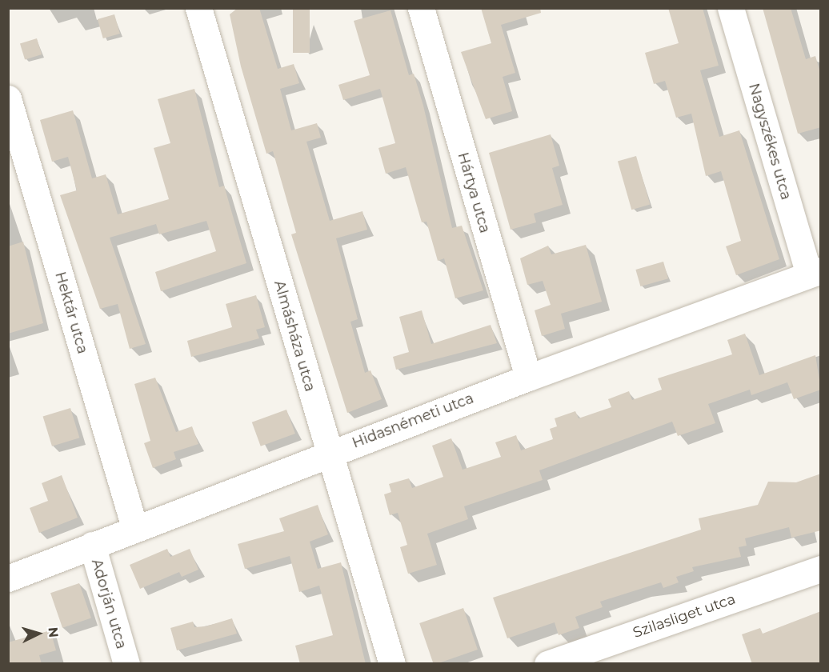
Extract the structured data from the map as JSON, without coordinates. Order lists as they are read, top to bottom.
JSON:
{
  "streets": {
    "street": [
      "Nagyszékes utca",
      "Hártya utca",
      "Hektár utca",
      "Almásháza utca",
      "Hidasnémeti utca",
      "Adorján utca",
      "Szilasliget utca"
    ]
  },
  "crossings": [
    ["Nagyszékes utca", "Hidasnémeti utca"],
    ["Hártya utca", "Hidasnémeti utca"],
    ["Hektár utca", "Hidasnémeti utca"],
    ["Almásháza utca", "Hidasnémeti utca"],
    ["Hidasnémeti utca", "Adorján utca"]
  ],
  "north": "right"
}
